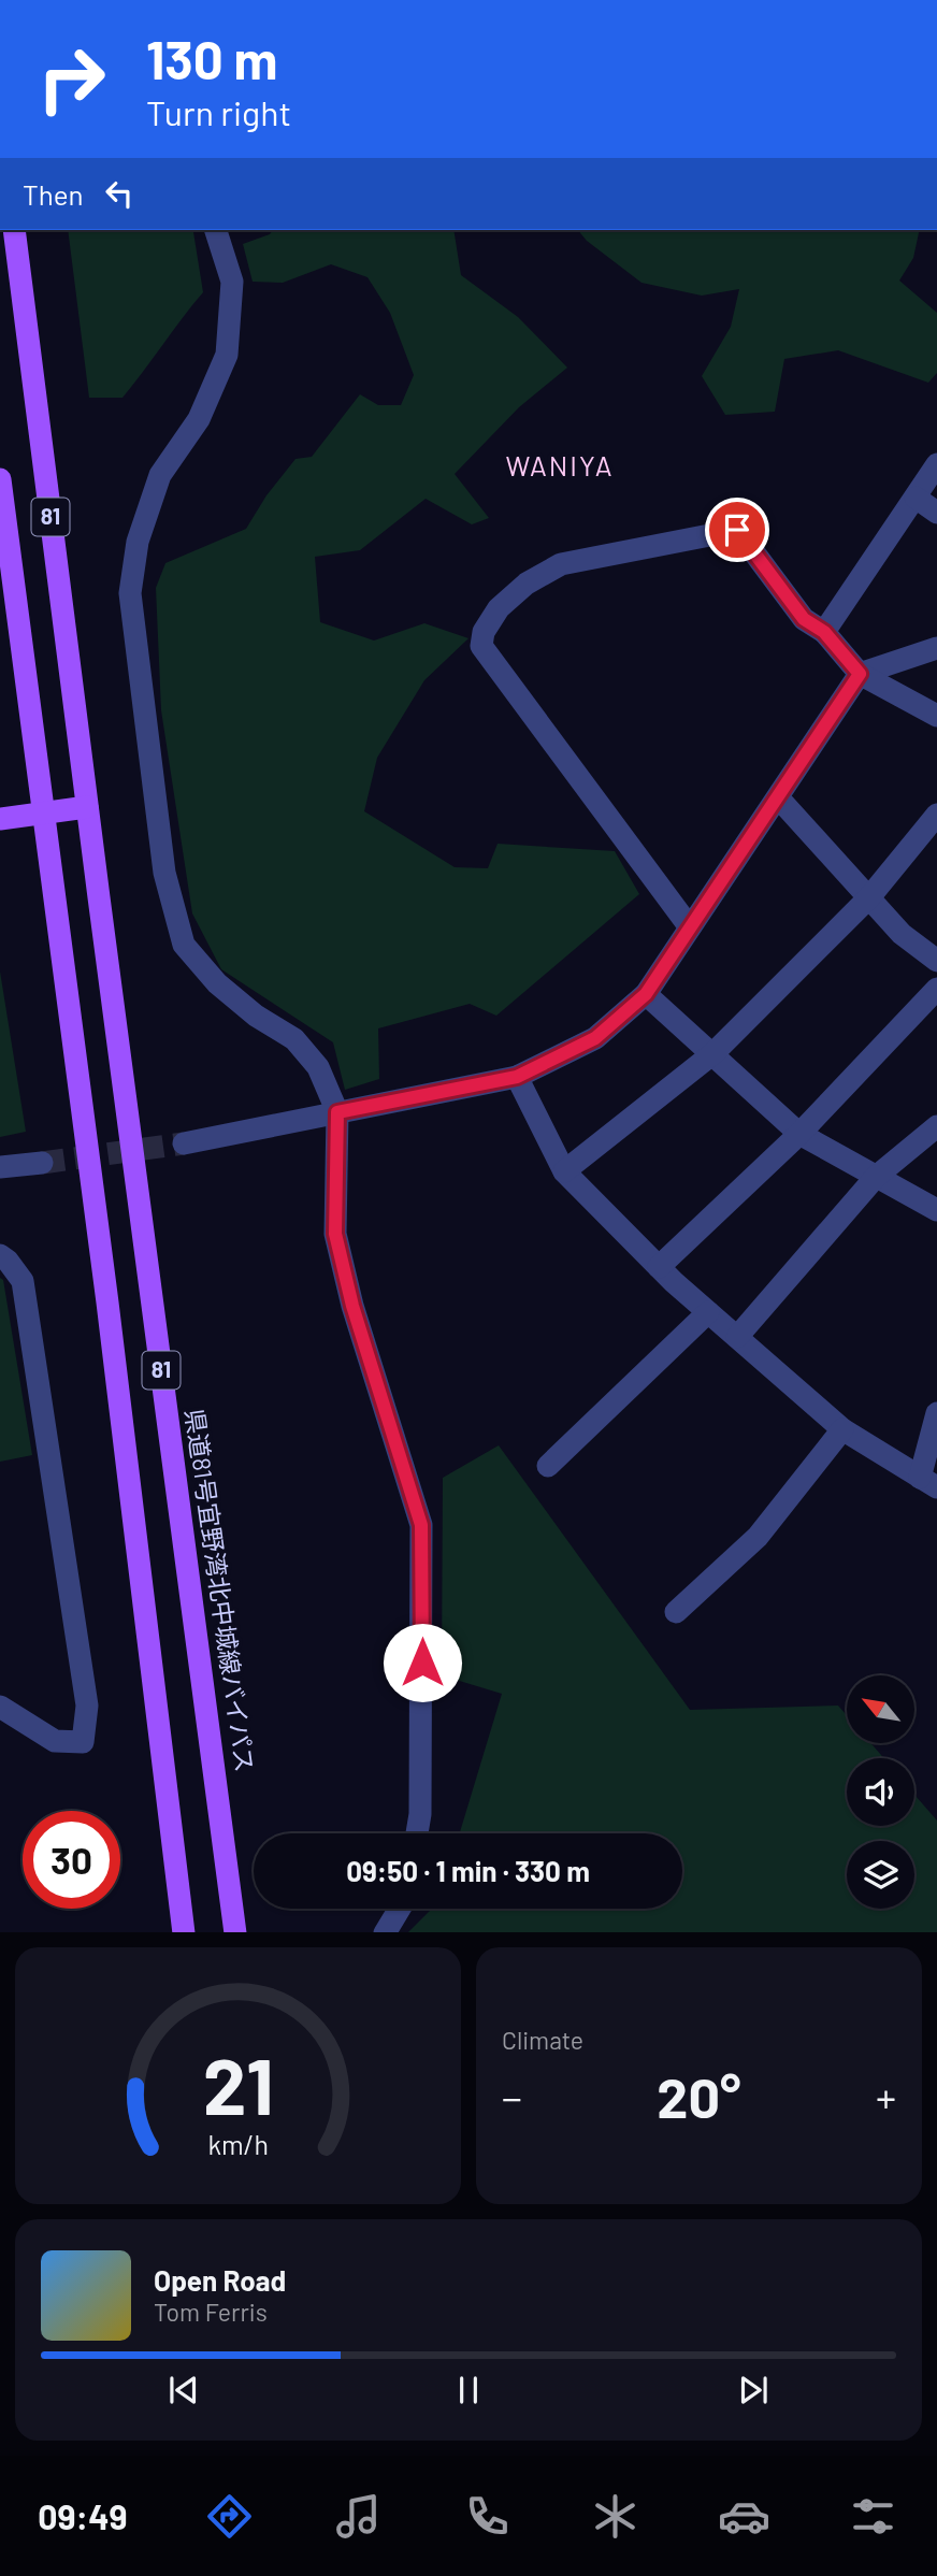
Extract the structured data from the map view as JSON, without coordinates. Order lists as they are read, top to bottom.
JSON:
{
  "streets": {
    "main road": ["81", "県道81号宜野湾北中城線バイパス"]
  },
  "crossings": [
    ["81", "県道81号宜野湾北中城線バイパス"]
  ],
  "districts": ["WANIYA"],
  "north": "top left",
  "page": {
    "turn": ["130 m", "Turn right"],
    "then": "Then",
    "limit": "30",
    "trip": "09:50 · 1 min · 330 m",
    "tile": "Climate",
    "heat": ["−", "20°", "+"],
    "song": ["Open Road", "Tom Ferris"],
    "tabs": "09:49",
    "gauge": ["21", "km/h"]
  }
}
